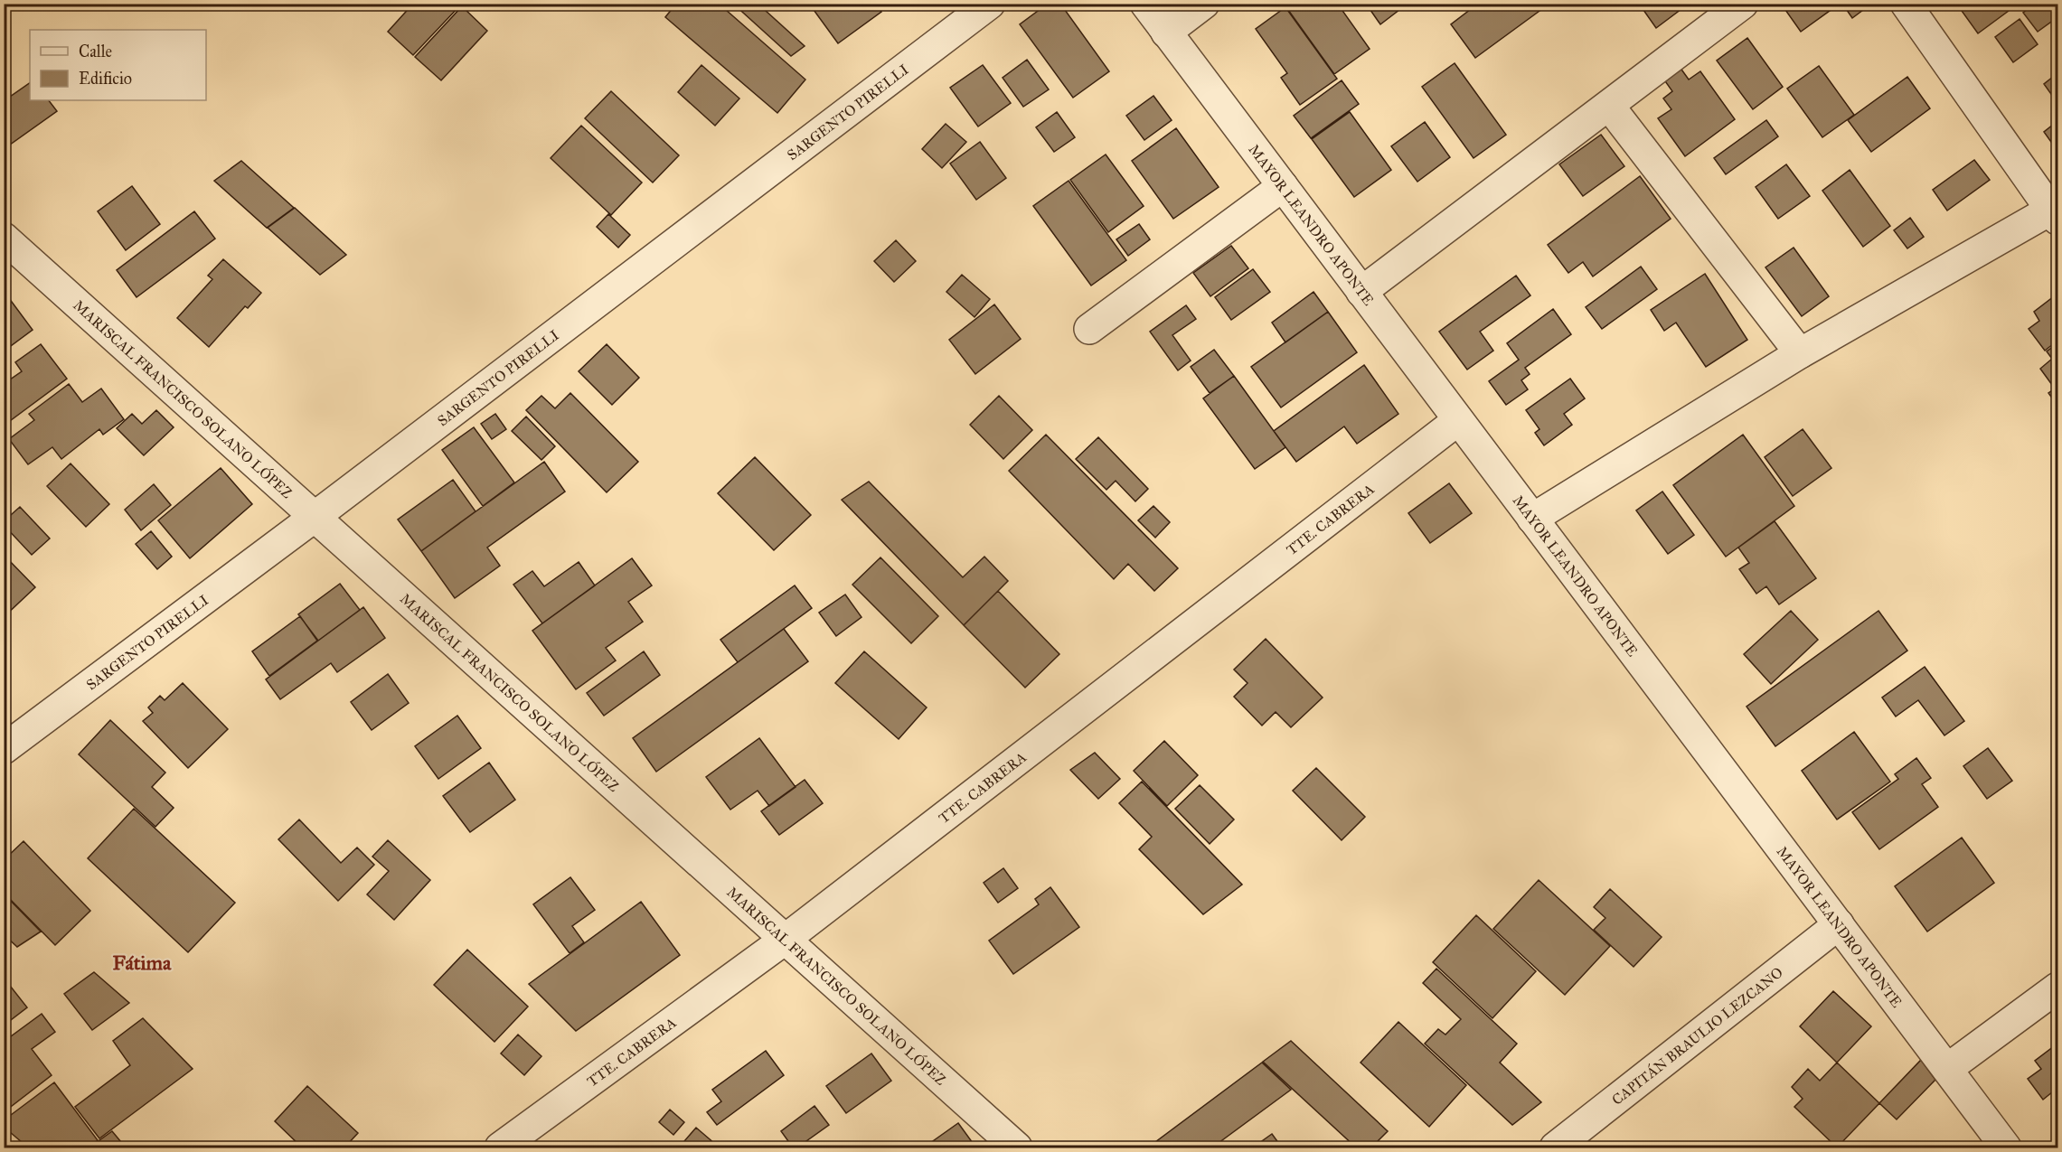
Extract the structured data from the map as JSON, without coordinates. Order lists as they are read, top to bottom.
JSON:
{
  "streets": {
    "street": [
      "SARGENTO PIRELLI",
      "MAYOR LEANDRO APONTE",
      "MARISCAL FRANCISCO SOLANO LÓPEZ",
      "TTE. CABRERA",
      "CAPITÁN BRAULIO LEZCANO"
    ]
  },
  "crossings": [
    ["SARGENTO PIRELLI", "MARISCAL FRANCISCO SOLANO LÓPEZ"],
    ["MAYOR LEANDRO APONTE", "TTE. CABRERA"],
    ["MAYOR LEANDRO APONTE", "CAPITÁN BRAULIO LEZCANO"],
    ["MARISCAL FRANCISCO SOLANO LÓPEZ", "TTE. CABRERA"]
  ],
  "districts": ["Fátima"],
  "legend": ["Calle", "Edificio"]
}
